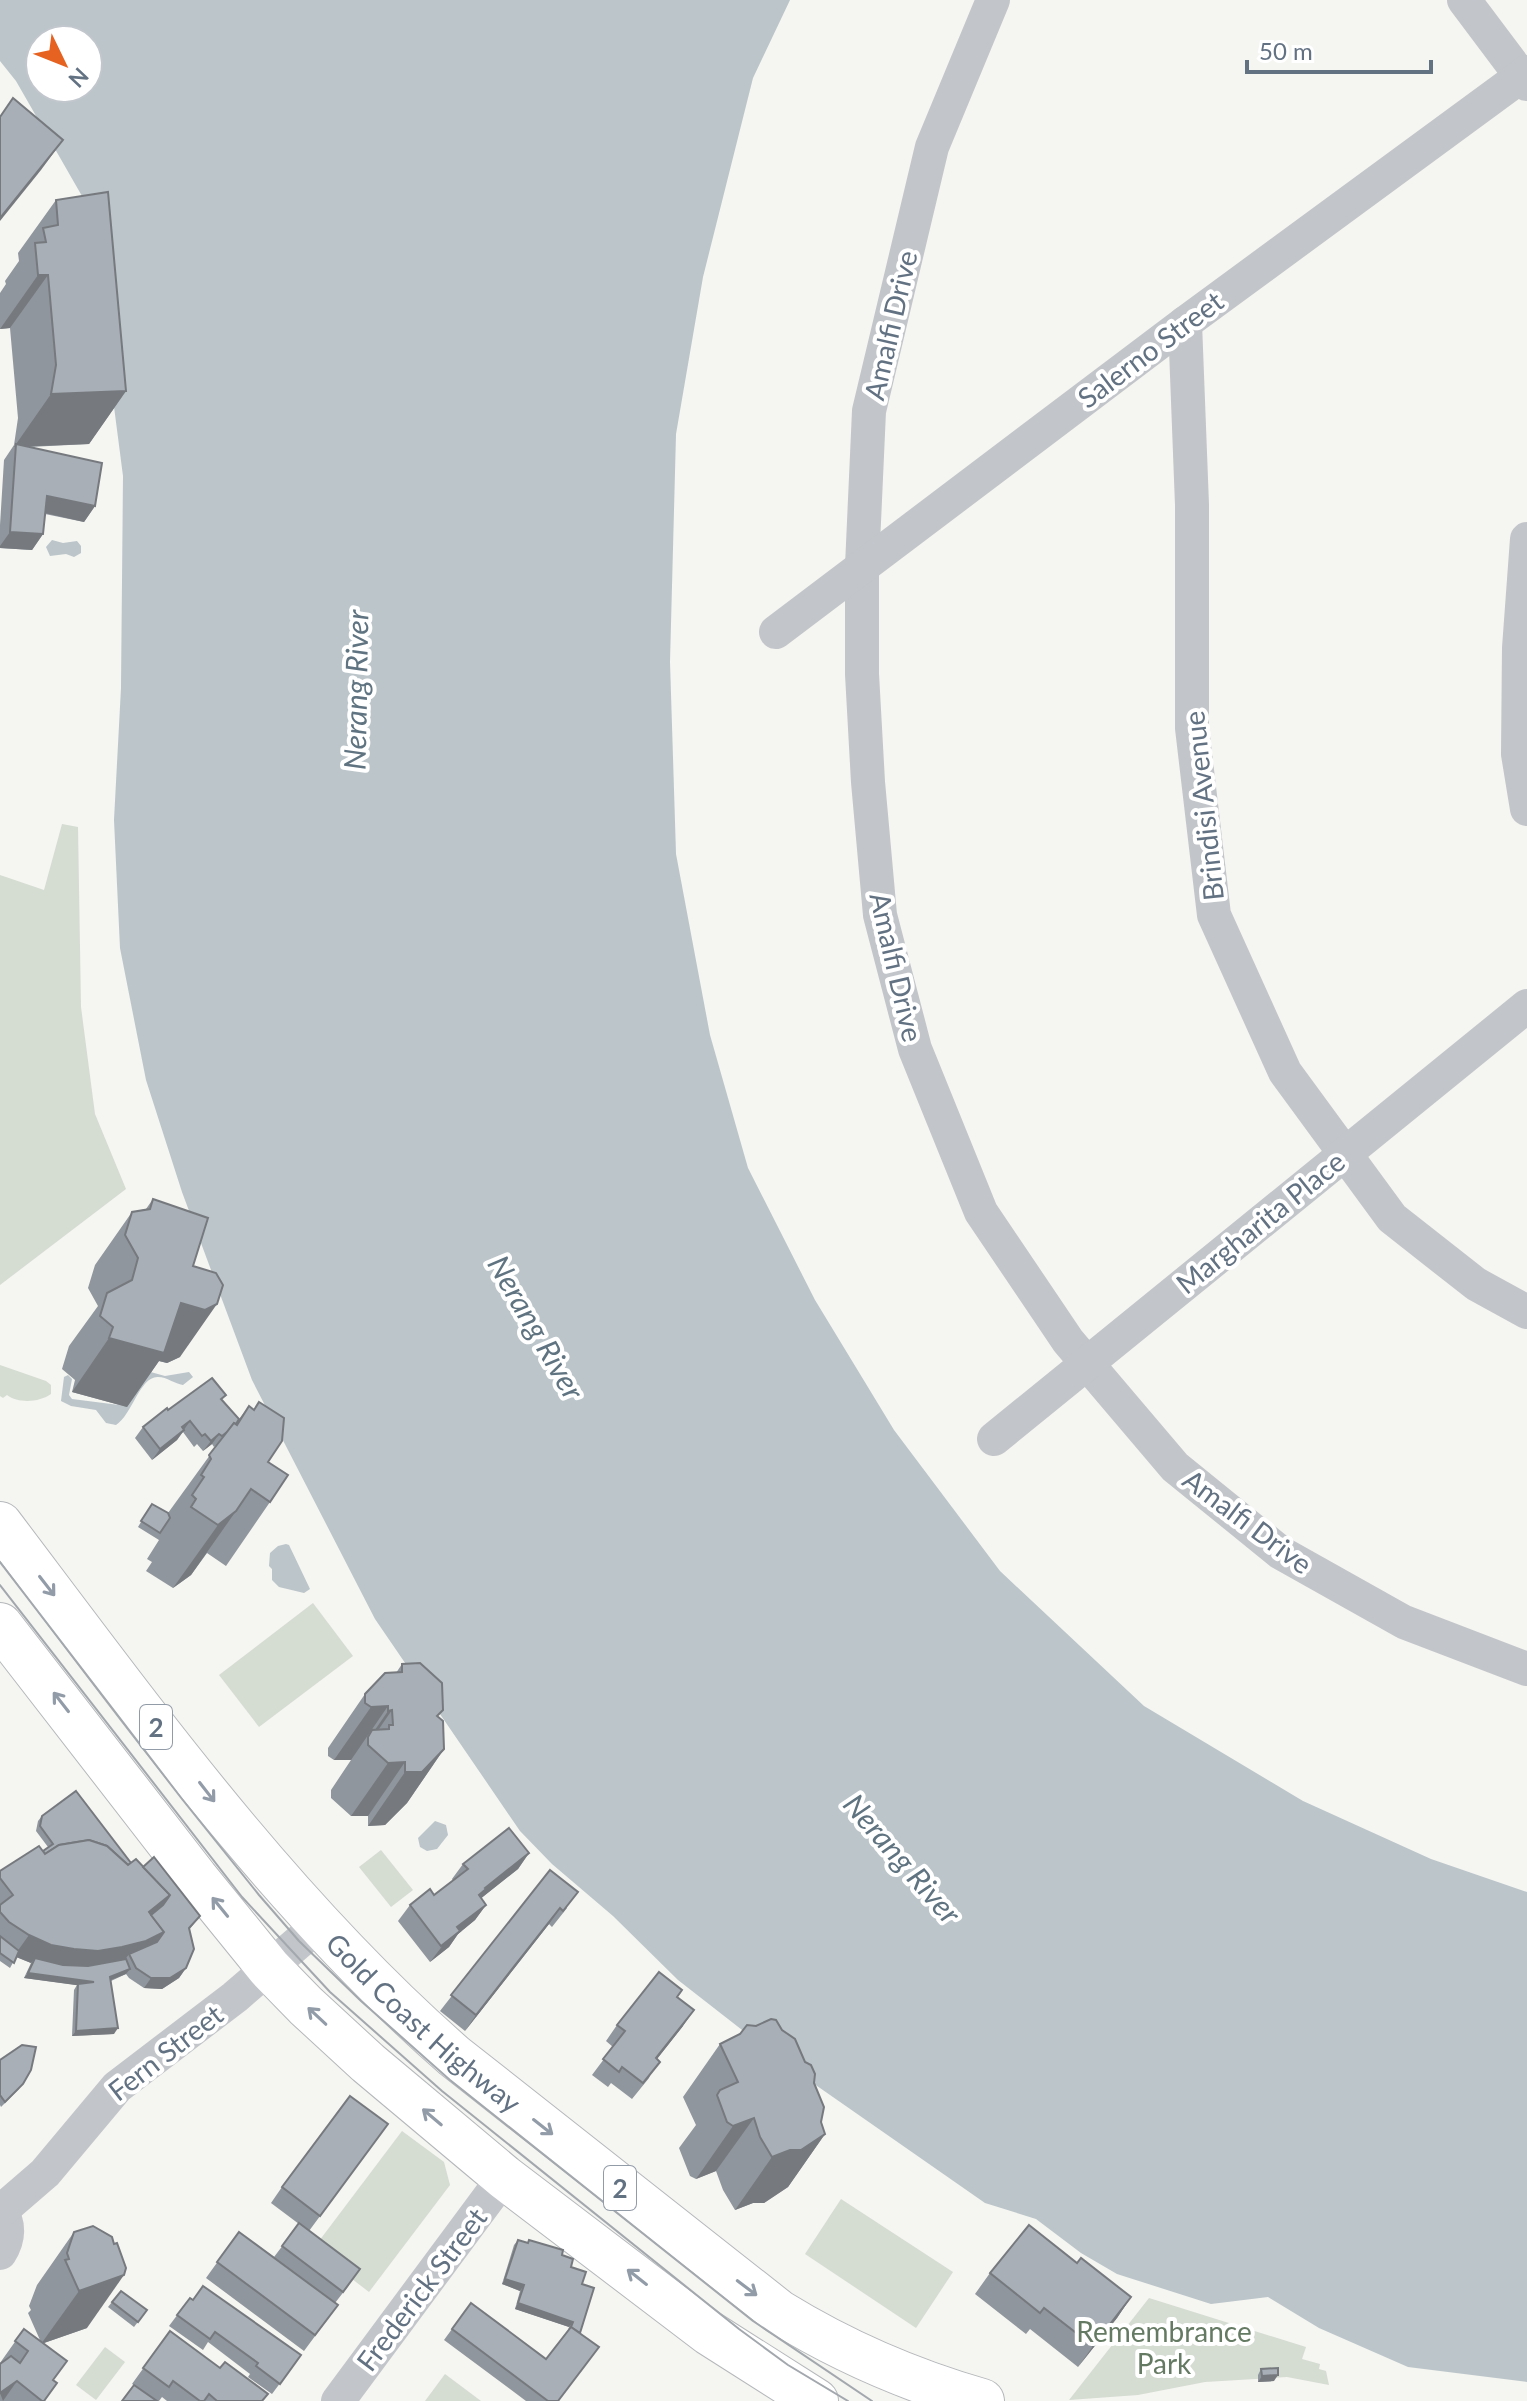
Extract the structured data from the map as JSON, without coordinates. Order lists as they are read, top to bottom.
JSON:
{
  "streets": {
    "highway": ["2", "Gold Coast Highway"],
    "street": [
      "Amalfi Drive",
      "Salerno Street",
      "Brindisi Avenue",
      "Margharita Place",
      "Fern Street",
      "Frederick Street"
    ]
  },
  "crossings": [
    ["Amalfi Drive", "Salerno Street"],
    ["Amalfi Drive", "Margharita Place"],
    ["Salerno Street", "Brindisi Avenue"],
    ["Brindisi Avenue", "Margharita Place"],
    ["2", "Fern Street"],
    ["2", "Frederick Street"],
    ["Gold Coast Highway", "Fern Street"]
  ],
  "water": ["Nerang River"],
  "parks": ["Remembrance Park"],
  "scale_bar": "50 m",
  "north": "bottom right"
}
